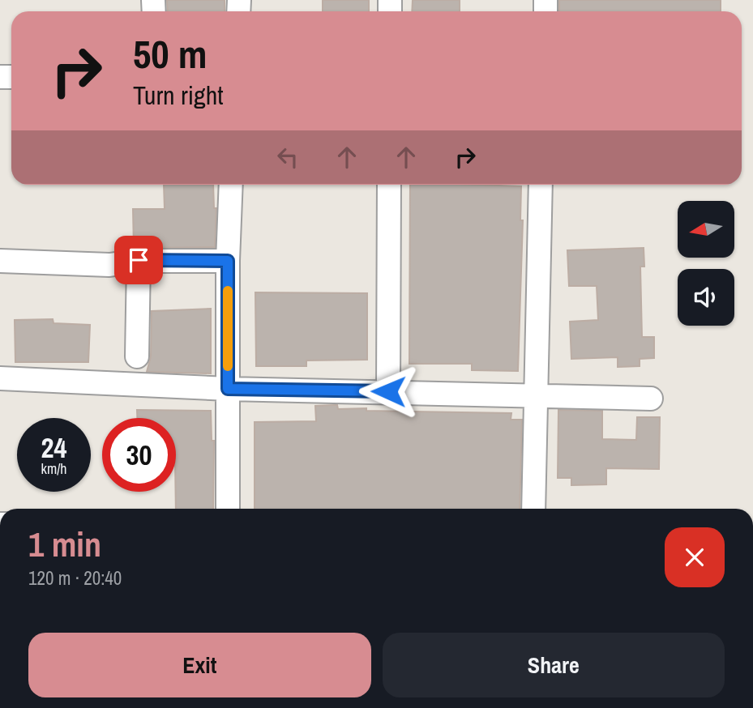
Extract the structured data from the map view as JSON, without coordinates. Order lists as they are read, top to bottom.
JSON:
{
  "north": "left",
  "page": {
    "turn": ["50 m", "Turn right"],
    "speed": "24 km/h",
    "limit": "30",
    "heading": ["1 min", "120 m · 20:40"],
    "buttons": ["Exit", "Share"]
  }
}
